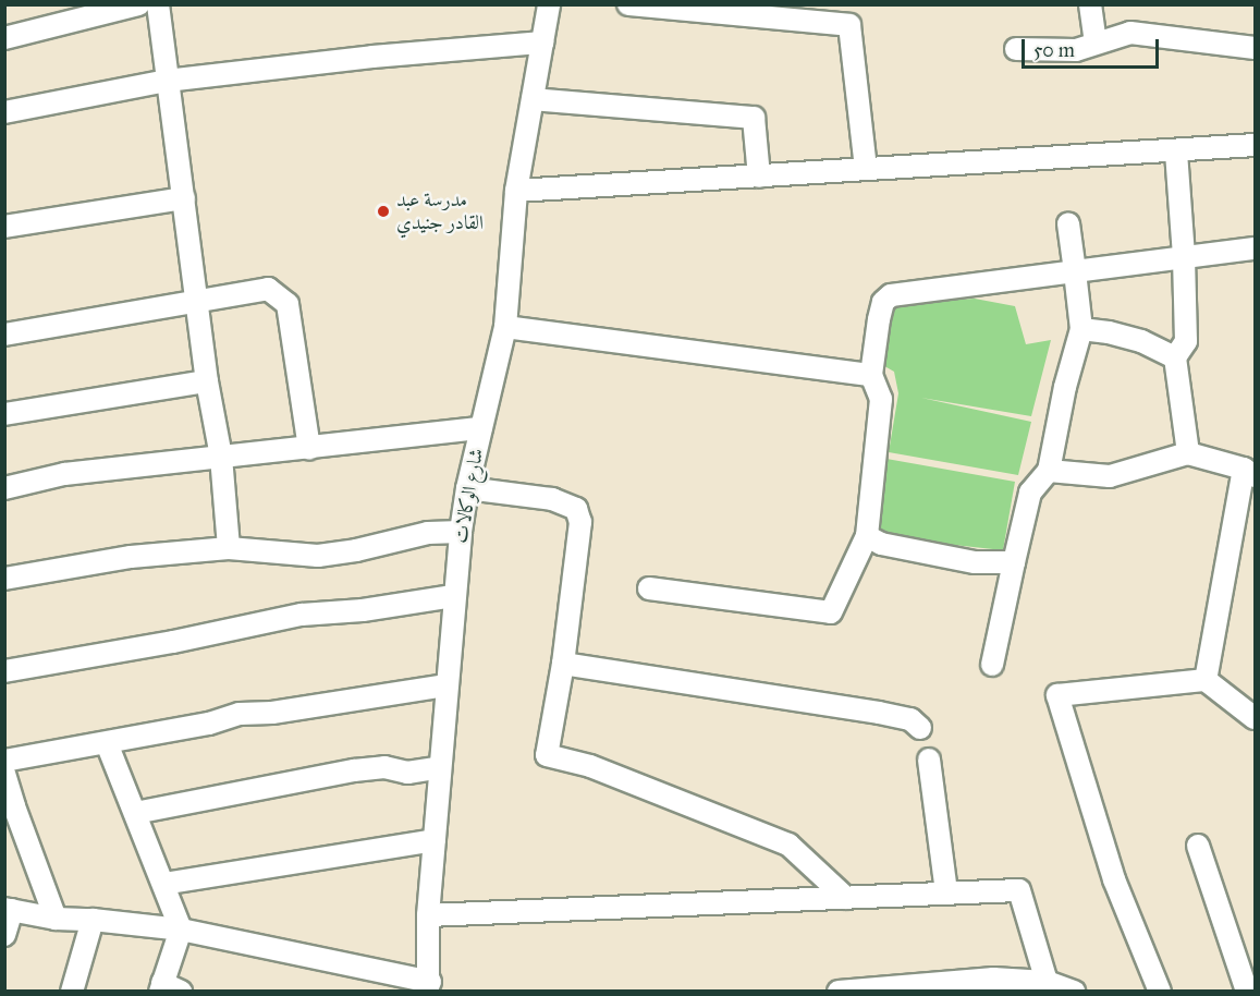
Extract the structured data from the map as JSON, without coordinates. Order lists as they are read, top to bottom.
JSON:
{
  "streets": {
    "street": ["شارع الوكالات"]
  },
  "places": ["مدرسة عبد القادر جنيدي"],
  "scale_bar": "50 m"
}
